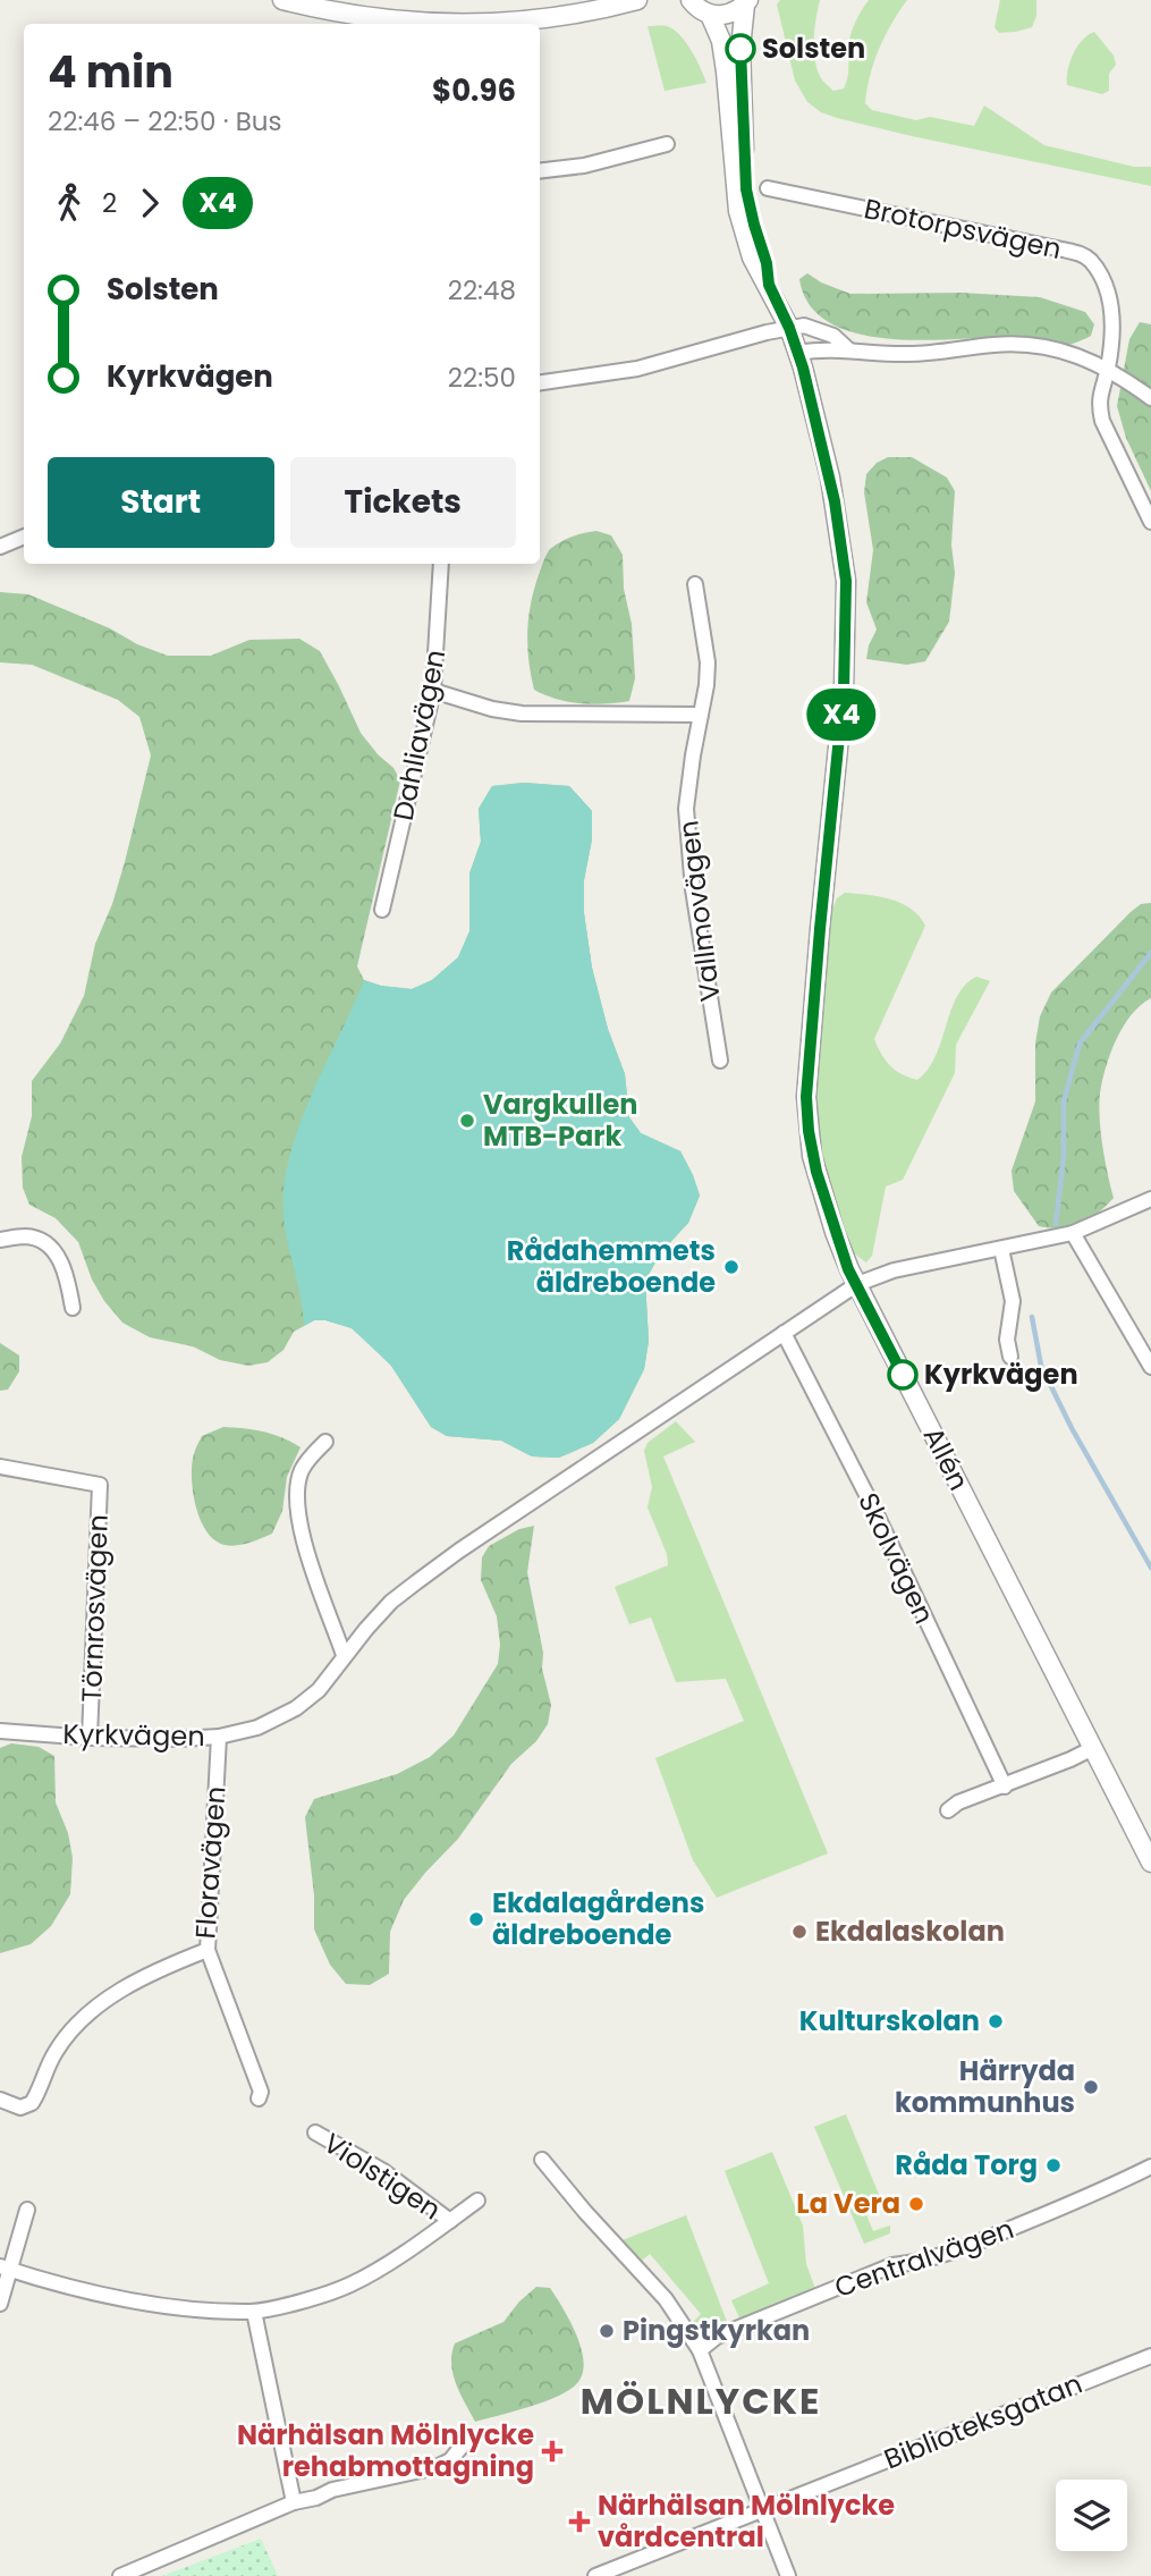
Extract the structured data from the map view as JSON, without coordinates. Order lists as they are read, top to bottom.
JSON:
{
  "streets": {
    "street": [
      "Brotorpsvägen",
      "Dahliavägen",
      "Vallmovägen",
      "Allén",
      "Skolvägen",
      "Törnrosvägen",
      "Kyrkvägen",
      "Floravägen",
      "Violstigen",
      "Centralvägen",
      "Biblioteksgatan"
    ]
  },
  "crossings": [
    ["Allén", "Kyrkvägen"],
    ["Skolvägen", "Kyrkvägen"],
    ["Törnrosvägen", "Kyrkvägen"],
    ["Kyrkvägen", "Floravägen"]
  ],
  "districts": ["MÖLNLYCKE"],
  "places": {
    "other": [
      "Solsten",
      "Vargkullen MTB-Park",
      "Rådahemmets äldreboende",
      "Kyrkvägen",
      "Ekdalagårdens äldreboende",
      "Ekdalaskolan",
      "Kulturskolan",
      "Härryda kommunhus",
      "Råda Torg",
      "La Vera",
      "Pingstkyrkan"
    ],
    "health": ["Närhälsan Mölnlycke rehabmottagning", "Närhälsan Mölnlycke vårdcentral"]
  },
  "lines": ["bus line X4"],
  "page": {
    "on_map": "X4",
    "heading": ["4 min", "22:46 – 22:50 · Bus", "$0.96"],
    "legs": ["2", "X4"],
    "list": [
      {
        "name": "Solsten",
        "value": "22:48"
      },
      {
        "name": "Kyrkvägen",
        "value": "22:50"
      }
    ],
    "buttons": ["Start", "Tickets"]
  }
}
